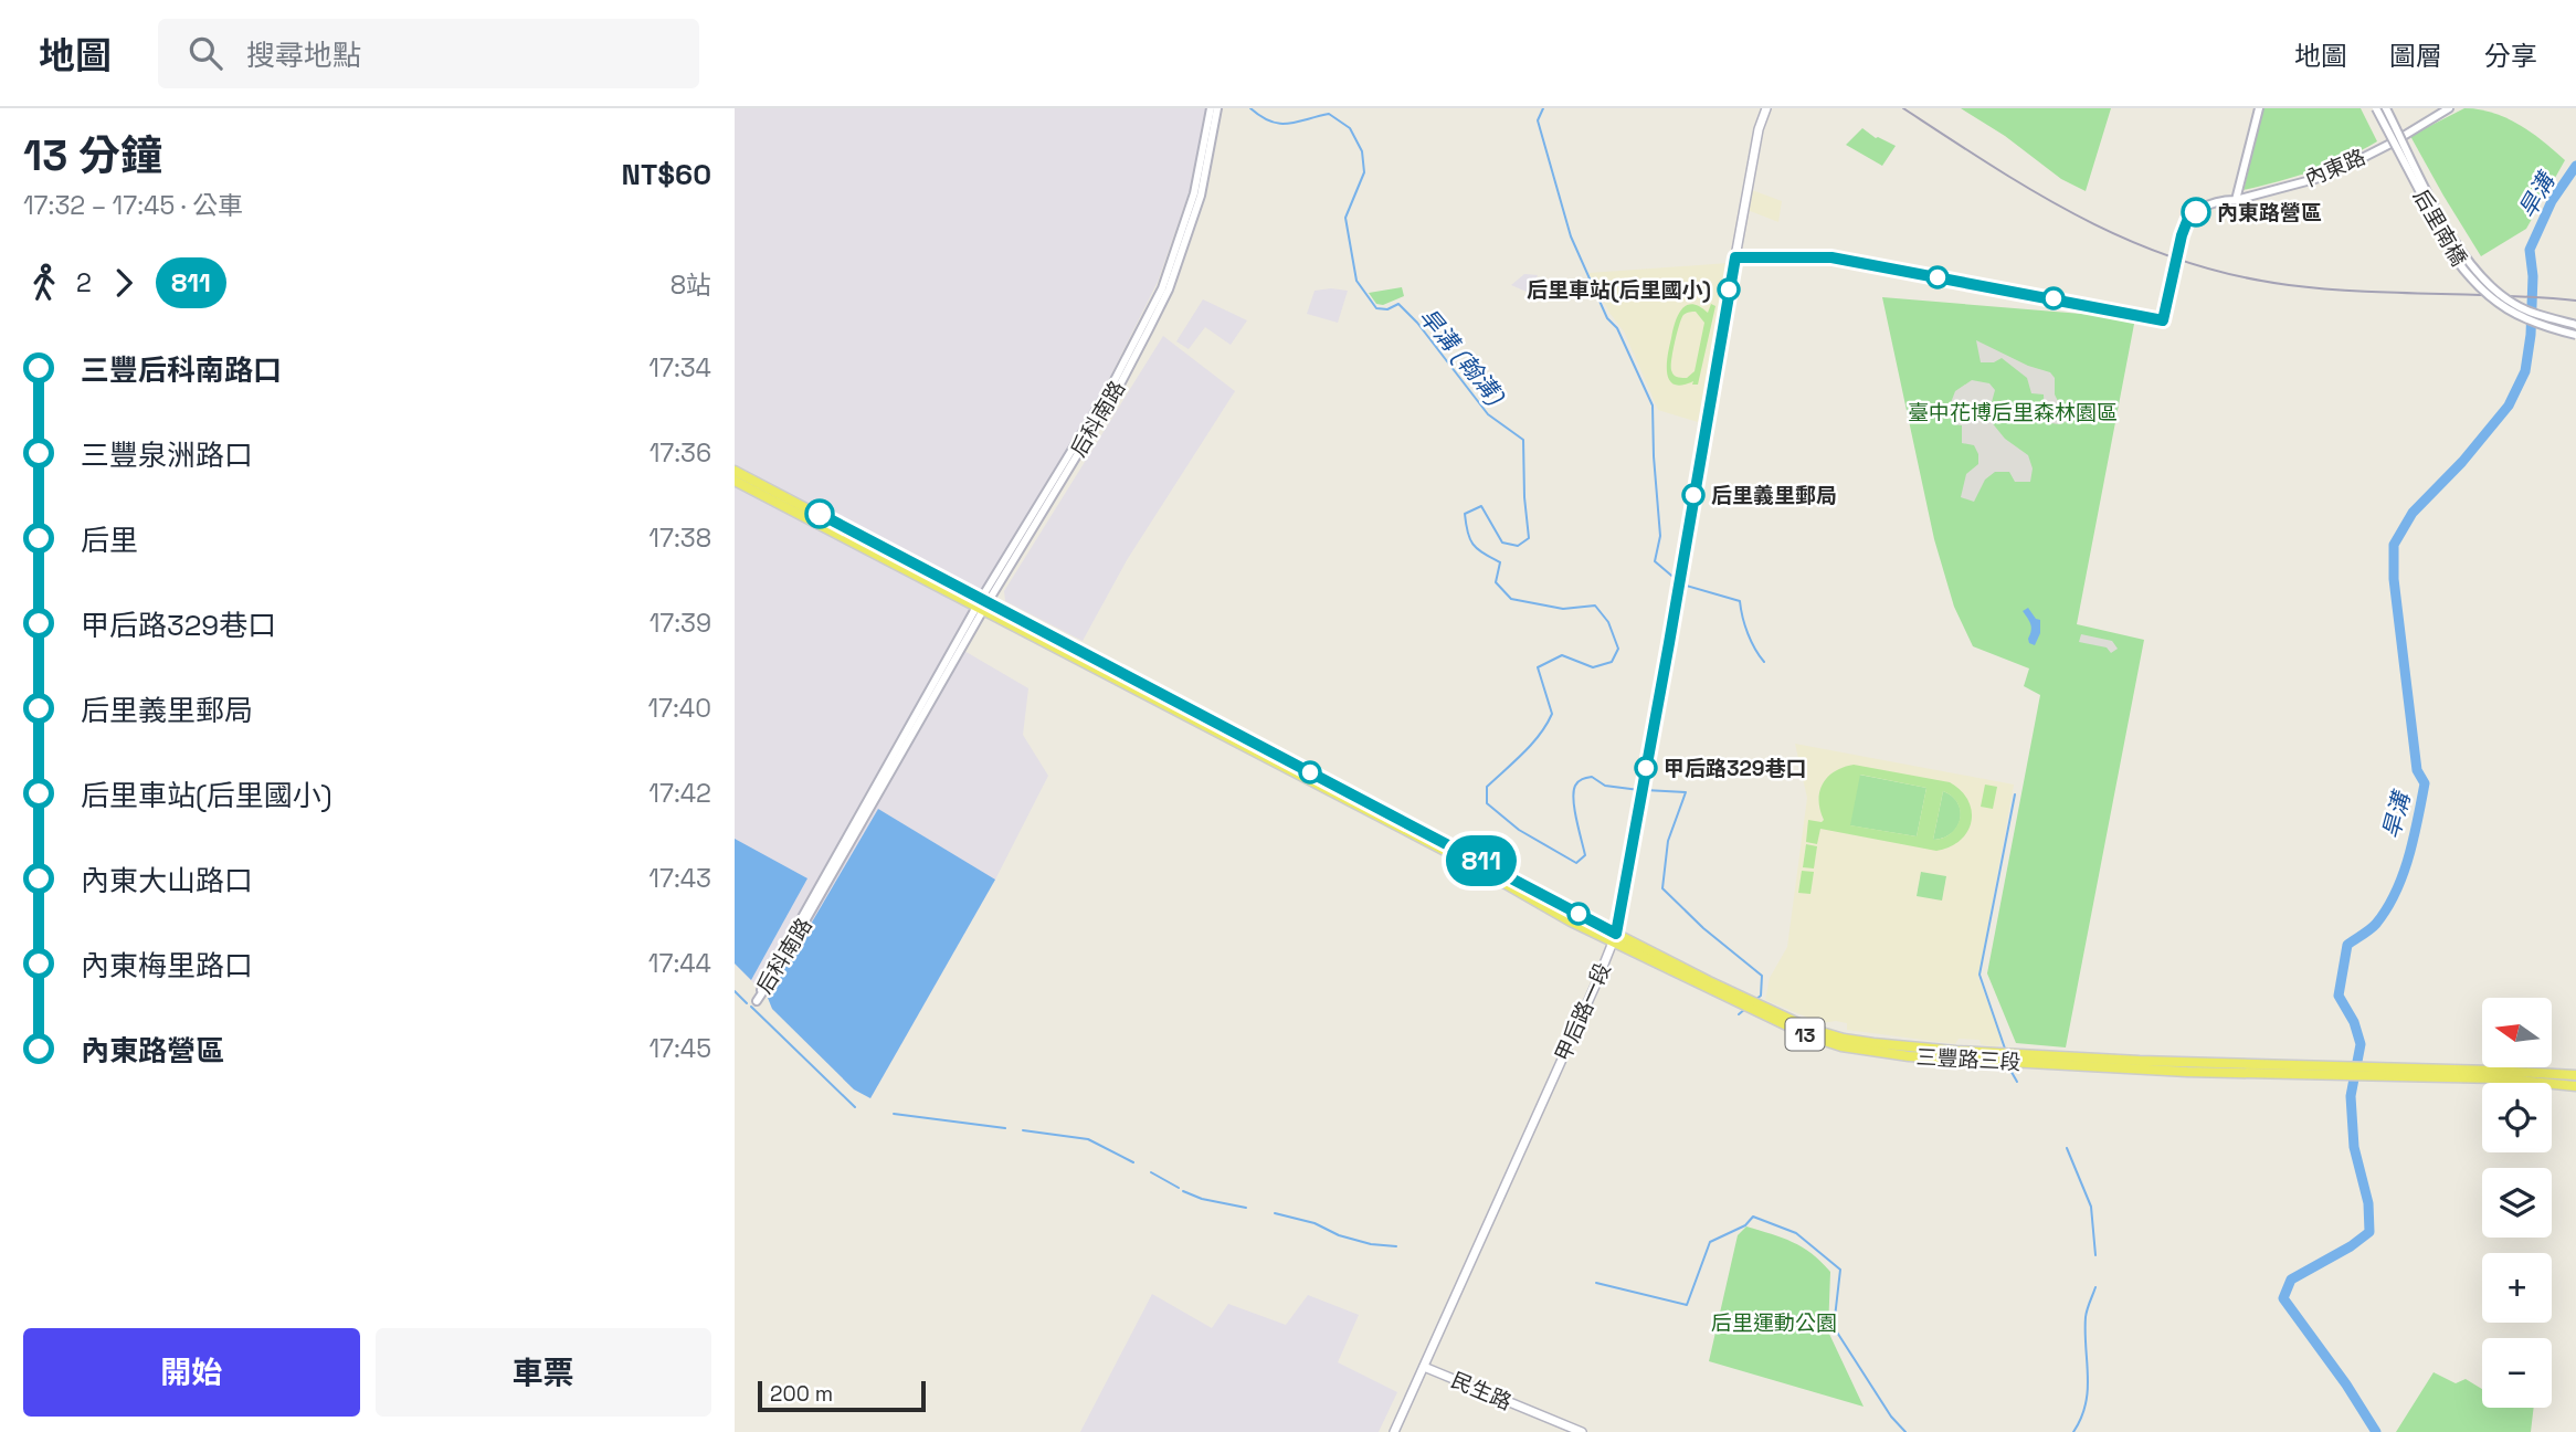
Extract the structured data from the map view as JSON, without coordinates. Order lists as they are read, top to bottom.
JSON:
{
  "streets": {
    "main road": [
      "甲后路一段",
      "13",
      "三豐路三段",
      "民生路"
    ],
    "street": ["內東路", "后里南橋", "后科南路"]
  },
  "crossings": [
    ["內東路", "甲后路一段"],
    ["后科南路", "13"],
    ["甲后路一段", "13"],
    ["甲后路一段", "三豐路三段"],
    ["甲后路一段", "民生路"],
    ["13", "三豐路三段"]
  ],
  "water": ["旱溝", "旱溝 (翰溝)"],
  "parks": ["臺中花博后里森林園區", "后里運動公園"],
  "places": [
    "內東路營區",
    "后里車站(后里國小)",
    "后里義里郵局",
    "甲后路329巷口"
  ],
  "lines": ["bus line 811"],
  "scale_bar": "200 m",
  "north": "left",
  "page": {
    "header": "地圖",
    "search": "搜尋地點",
    "nav": ["地圖", "圖層", "分享"],
    "heading": ["13 分鐘", "17:32 – 17:45 · 公車", "NT$60"],
    "on_map": "811",
    "legs": ["2", "811", "8站"],
    "list": [
      {
        "name": "三豐后科南路口",
        "value": "17:34"
      },
      {
        "name": "三豐泉洲路口",
        "value": "17:36"
      },
      {
        "name": "后里",
        "value": "17:38"
      },
      {
        "name": "甲后路329巷口",
        "value": "17:39"
      },
      {
        "name": "后里義里郵局",
        "value": "17:40"
      },
      {
        "name": "后里車站(后里國小)",
        "value": "17:42"
      },
      {
        "name": "內東大山路口",
        "value": "17:43"
      },
      {
        "name": "內東梅里路口",
        "value": "17:44"
      },
      {
        "name": "內東路營區",
        "value": "17:45"
      }
    ],
    "map_buttons": ["+", "−"],
    "buttons": ["開始", "車票"],
    "scale": "200 m"
  }
}
